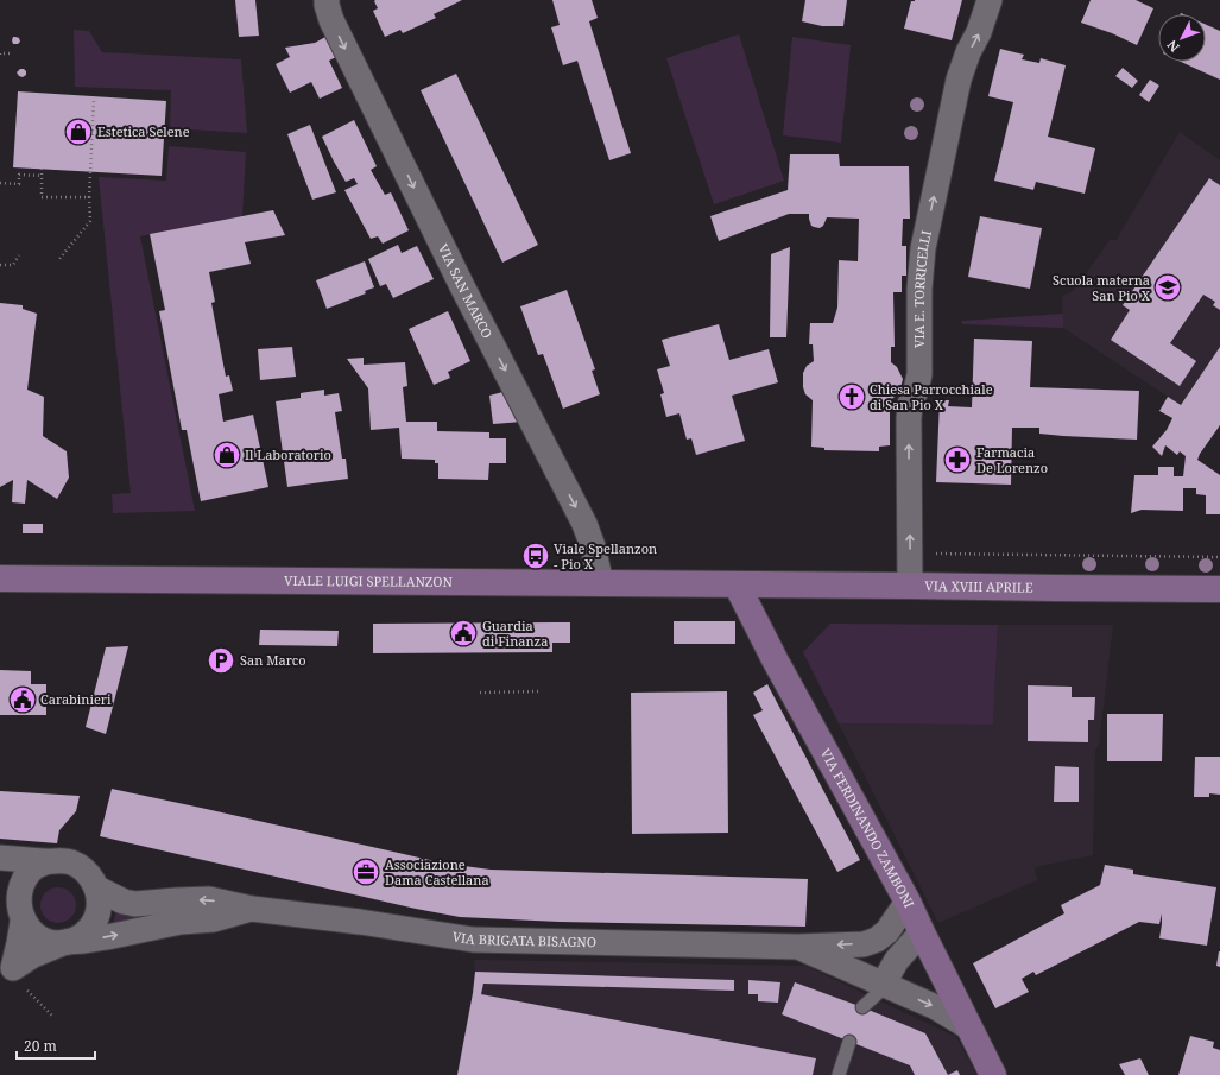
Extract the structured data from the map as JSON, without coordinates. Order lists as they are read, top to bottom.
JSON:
{
  "streets": {
    "street": [
      "VIA E. TORRICELLI",
      "VIA SAN MARCO",
      "VIALE LUIGI SPELLANZON",
      "VIA XVIII APRILE",
      "VIA FERDINANDO ZAMBONI",
      "VIA BRIGATA BISAGNO"
    ]
  },
  "crossings": [
    ["VIA E. TORRICELLI", "VIA XVIII APRILE"],
    ["VIA SAN MARCO", "VIALE LUIGI SPELLANZON"],
    ["VIALE LUIGI SPELLANZON", "VIA XVIII APRILE"],
    ["VIALE LUIGI SPELLANZON", "VIA FERDINANDO ZAMBONI"],
    ["VIA XVIII APRILE", "VIA FERDINANDO ZAMBONI"],
    ["VIA FERDINANDO ZAMBONI", "VIA BRIGATA BISAGNO"]
  ],
  "one_way": ["VIA E. TORRICELLI", "VIA SAN MARCO"],
  "places": {
    "shop": ["Estetica Selene", "Il Laboratorio"],
    "school or university": ["Scuola materna San Pio X"],
    "church": ["Chiesa Parrocchiale di San Pio X"],
    "pharmacy": ["Farmacia De Lorenzo"],
    "bus stop": ["Viale Spellanzon - Pio X"],
    "public building": ["Guardia di Finanza", "Carabinieri"],
    "parking": ["San Marco"],
    "office": ["Associazione Dama Castellana"]
  },
  "scale_bar": "20 m",
  "north": "bottom left"
}
